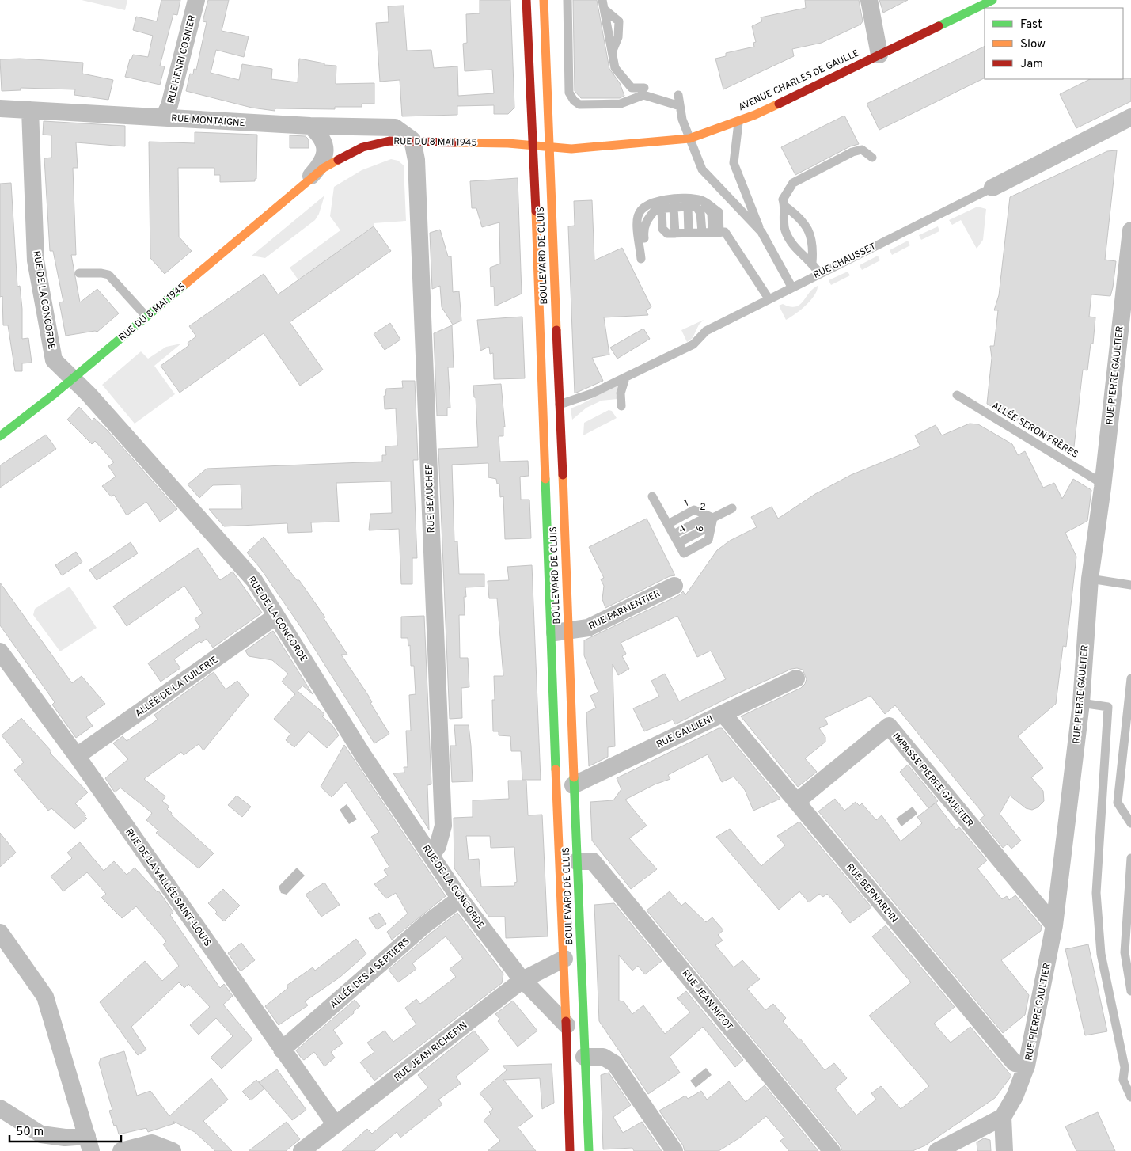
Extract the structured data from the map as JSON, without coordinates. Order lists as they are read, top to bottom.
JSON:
{
  "streets": {
    "main road": ["AVENUE CHARLES DE GAULLE", "RUE DU 8 MAI 1945", "BOULEVARD DE CLUIS"],
    "street": [
      "RUE HENRI COSNIER",
      "RUE MONTAIGNE",
      "RUE CHAUSSET",
      "RUE DE LA CONCORDE",
      "RUE PIERRE GAULTIER",
      "RUE BEAUCHEF",
      "RUE PARMENTIER",
      "ALLÉE DE LA TUILERIE",
      "RUE GALLIENI",
      "IMPASSE PIERRE GAULTIER",
      "RUE DE LA VALLÉE SAINT-LOUIS",
      "RUE BERNARDIN",
      "ALLÉE DES 4 SEPTIERS",
      "RUE JEAN NICOT",
      "RUE JEAN RICHEPIN"
    ],
    "lane": ["ALLÉE SERON FRÈRES", "1", "4"]
  },
  "crossings": [
    ["RUE HENRI COSNIER", "RUE MONTAIGNE"],
    ["AVENUE CHARLES DE GAULLE", "RUE DU 8 MAI 1945"],
    ["AVENUE CHARLES DE GAULLE", "BOULEVARD DE CLUIS"],
    ["RUE MONTAIGNE", "RUE DU 8 MAI 1945"],
    ["RUE MONTAIGNE", "RUE DE LA CONCORDE"],
    ["RUE MONTAIGNE", "RUE BEAUCHEF"],
    ["RUE DU 8 MAI 1945", "BOULEVARD DE CLUIS"],
    ["RUE DU 8 MAI 1945", "RUE DE LA CONCORDE"],
    ["RUE DU 8 MAI 1945", "RUE BEAUCHEF"],
    ["BOULEVARD DE CLUIS", "RUE CHAUSSET"],
    ["BOULEVARD DE CLUIS", "RUE DE LA CONCORDE"],
    ["BOULEVARD DE CLUIS", "RUE PARMENTIER"],
    ["BOULEVARD DE CLUIS", "RUE GALLIENI"],
    ["BOULEVARD DE CLUIS", "RUE JEAN NICOT"],
    ["BOULEVARD DE CLUIS", "RUE JEAN RICHEPIN"],
    ["RUE DE LA CONCORDE", "RUE BEAUCHEF"],
    ["RUE DE LA CONCORDE", "ALLÉE DE LA TUILERIE"],
    ["RUE DE LA CONCORDE", "ALLÉE DES 4 SEPTIERS"],
    ["RUE DE LA CONCORDE", "RUE JEAN RICHEPIN"],
    ["RUE PIERRE GAULTIER", "ALLÉE SERON FRÈRES"],
    ["RUE PIERRE GAULTIER", "IMPASSE PIERRE GAULTIER"],
    ["RUE PIERRE GAULTIER", "RUE BERNARDIN"],
    ["1", "4"],
    ["ALLÉE DE LA TUILERIE", "RUE DE LA VALLÉE SAINT-LOUIS"],
    ["RUE GALLIENI", "RUE BERNARDIN"],
    ["IMPASSE PIERRE GAULTIER", "RUE BERNARDIN"],
    ["RUE DE LA VALLÉE SAINT-LOUIS", "ALLÉE DES 4 SEPTIERS"],
    ["RUE DE LA VALLÉE SAINT-LOUIS", "RUE JEAN RICHEPIN"]
  ],
  "legend": ["Fast", "Slow", "Jam"],
  "scale_bar": "50 m"
}
